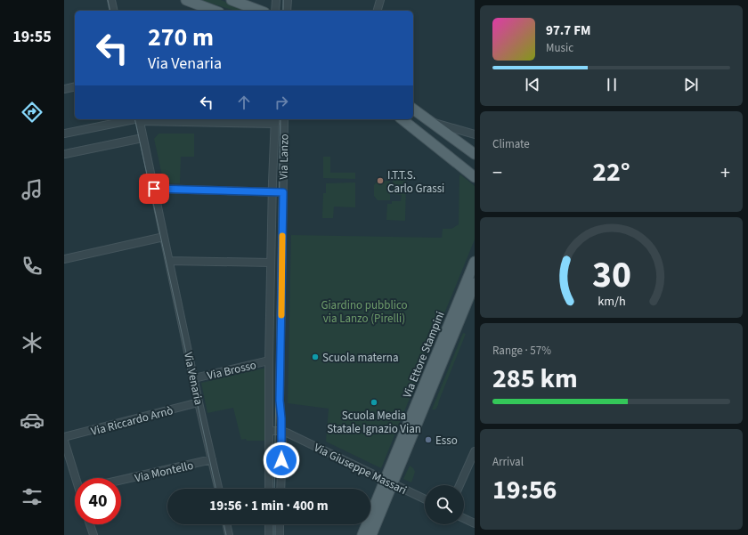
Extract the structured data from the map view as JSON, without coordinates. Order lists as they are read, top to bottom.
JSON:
{
  "streets": {
    "main road": ["Via Ettore Stampini"],
    "street": [
      "Via Lanzo",
      "Via Brosso",
      "Via Venaria",
      "Via Riccardo Arnò",
      "Via Giuseppe Massari",
      "Via Montello"
    ]
  },
  "crossings": [
    ["Via Lanzo", "Via Brosso"],
    ["Via Lanzo", "Via Giuseppe Massari"],
    ["Via Ettore Stampini", "Via Giuseppe Massari"],
    ["Via Brosso", "Via Venaria"],
    ["Via Venaria", "Via Riccardo Arnò"],
    ["Via Venaria", "Via Montello"]
  ],
  "parks": ["Giardino pubblico via Lanzo (Pirelli)"],
  "places": [
    "I.T.T.S. Carlo Grassi",
    "Scuola materna",
    "Scuola Media Statale Ignazio Vian",
    "Esso"
  ],
  "page": {
    "tabs": "19:55",
    "turn": ["270 m", "Via Venaria"],
    "song": ["97.7 FM", "Music"],
    "tile": [
      "Climate",
      ["Range · 57%", "285 km"],
      ["Arrival", "19:56"]
    ],
    "heat": ["−", "22°", "+"],
    "limit": "40",
    "trip": "19:56 · 1 min · 400 m",
    "gauge": ["30", "km/h"]
  }
}
